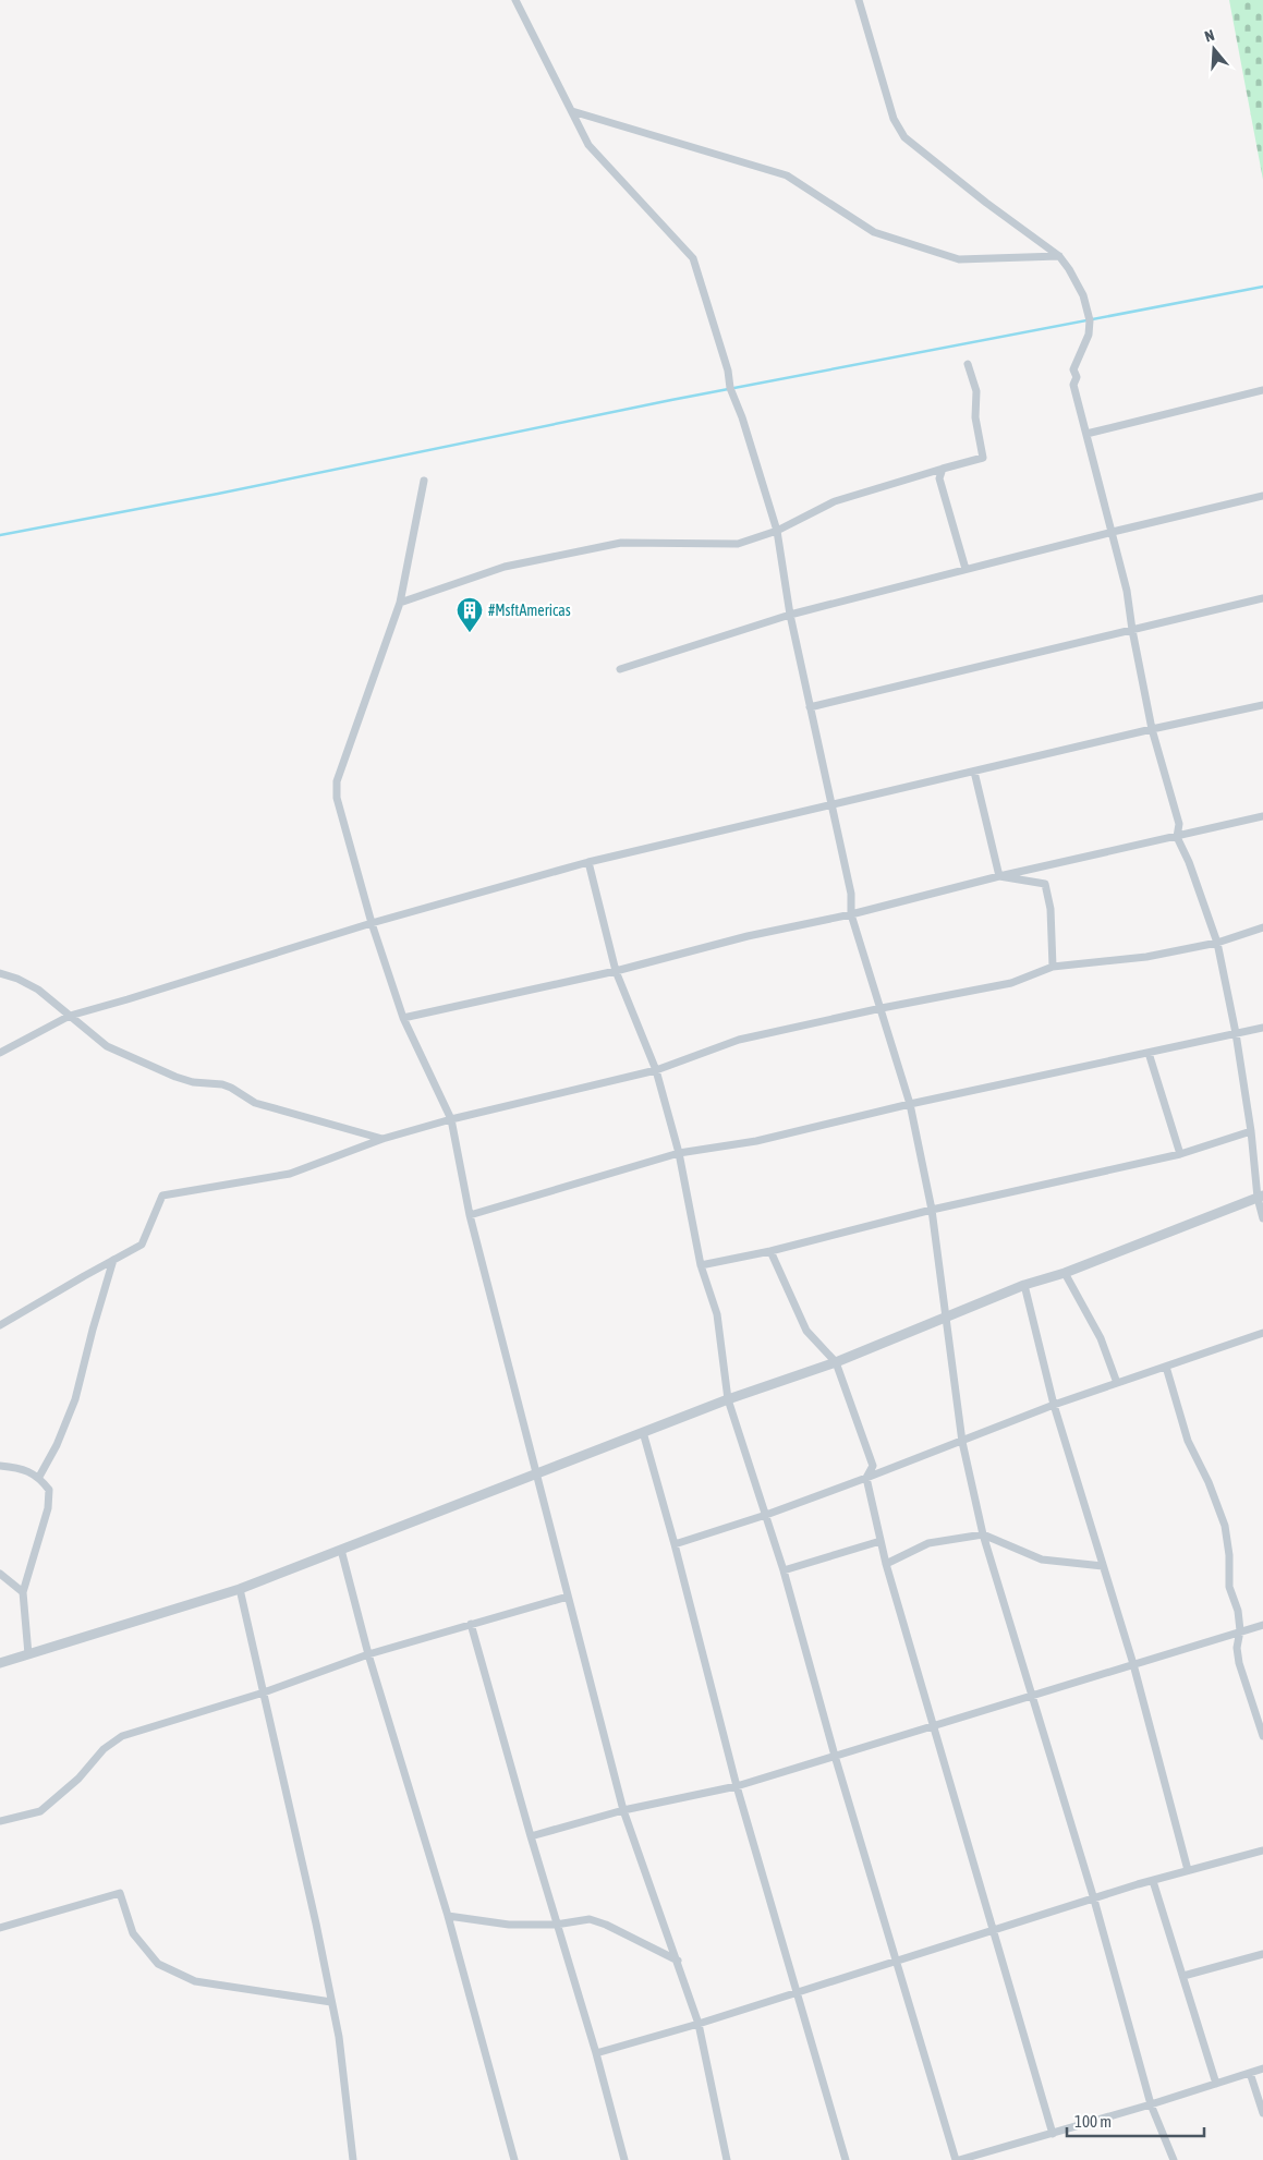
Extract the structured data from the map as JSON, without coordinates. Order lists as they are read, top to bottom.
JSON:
{
  "places": {
    "building": ["#MsftAmericas"]
  },
  "scale_bar": "100 m",
  "north": "top"
}
